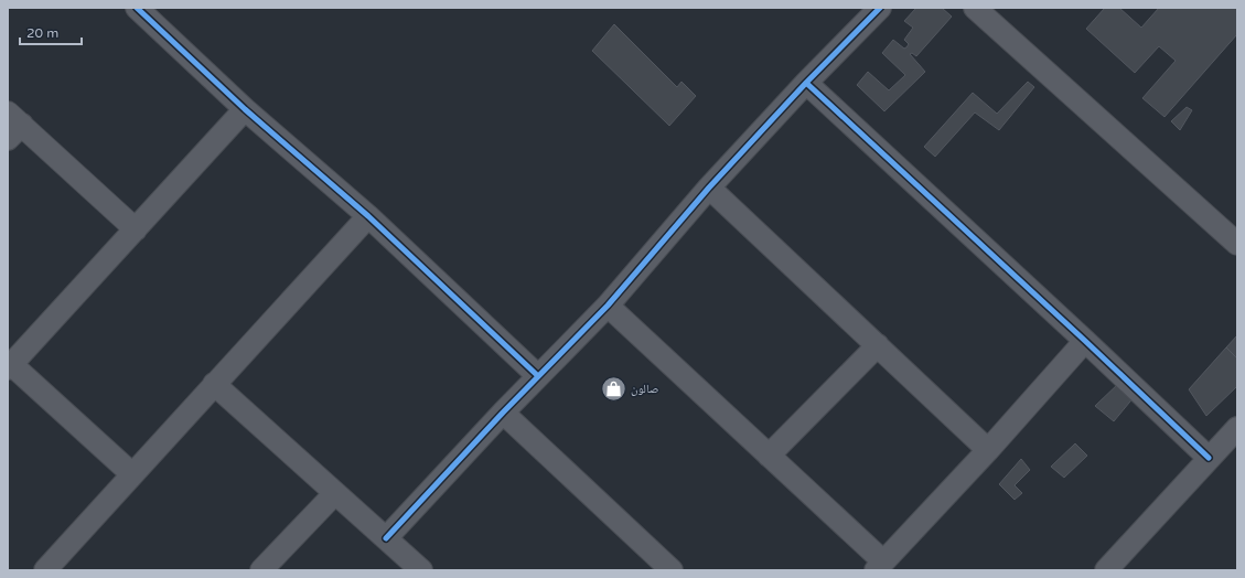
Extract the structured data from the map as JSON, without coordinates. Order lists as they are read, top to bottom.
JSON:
{
  "places": {
    "shop": ["صالون"]
  },
  "scale_bar": "20 m"
}
